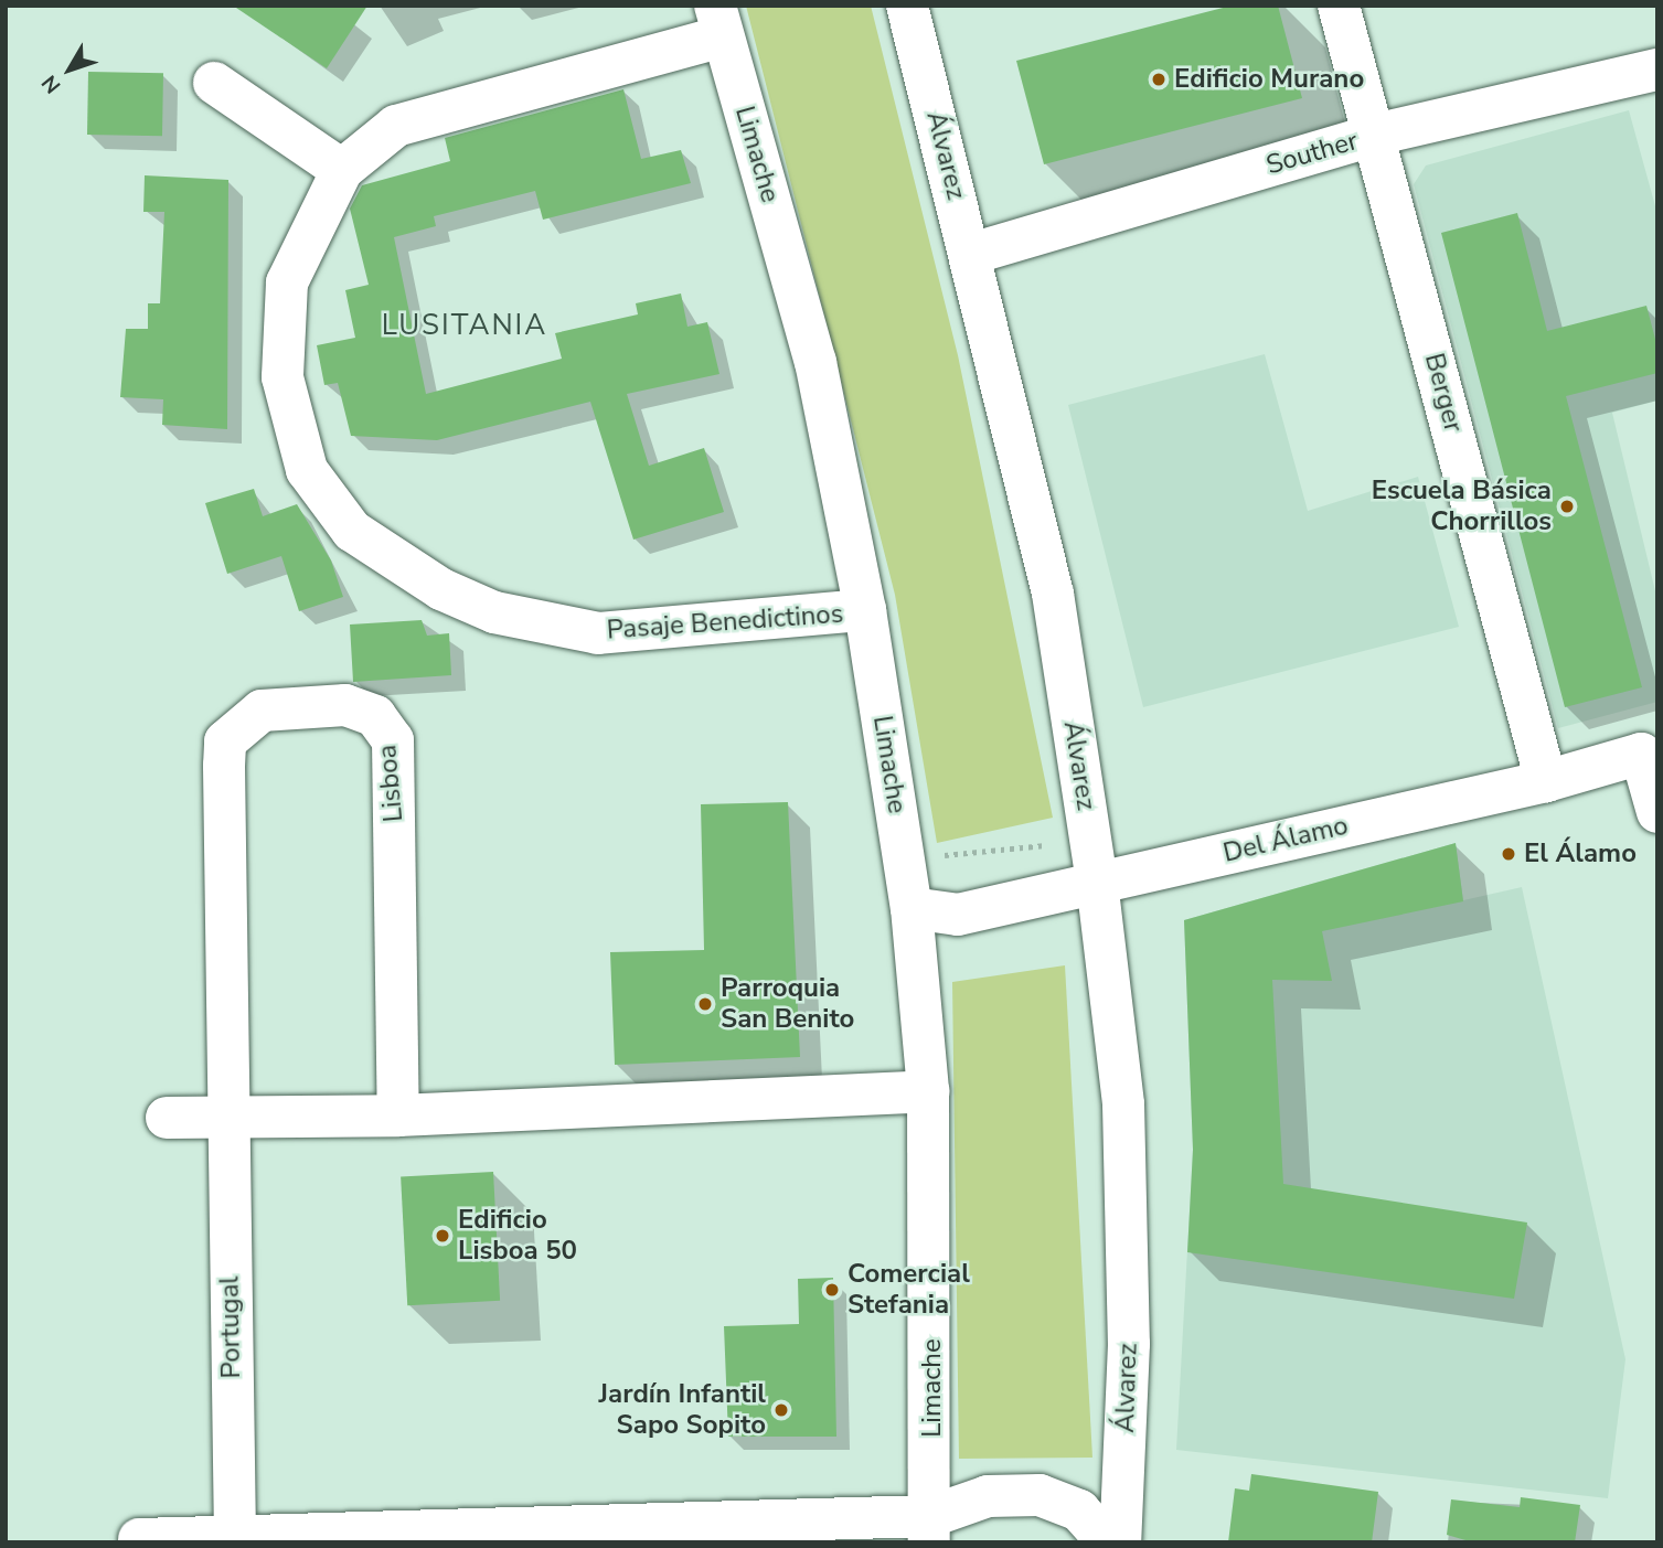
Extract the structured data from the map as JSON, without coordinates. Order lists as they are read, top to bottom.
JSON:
{
  "streets": {
    "street": [
      "Souther",
      "Limache",
      "Álvarez",
      "Berger",
      "Pasaje Benedictinos",
      "Lisboa",
      "Del Álamo",
      "Portugal"
    ]
  },
  "crossings": [
    ["Souther", "Álvarez"],
    ["Souther", "Berger"],
    ["Limache", "Pasaje Benedictinos"],
    ["Limache", "Del Álamo"],
    ["Álvarez", "Del Álamo"],
    ["Berger", "Del Álamo"],
    ["Lisboa", "Portugal"]
  ],
  "districts": ["LUSITANIA"],
  "places": [
    "Edificio Murano",
    "Escuela Básica Chorrillos",
    "El Álamo",
    "Parroquia San Benito",
    "Edificio Lisboa 50",
    "Comercial Stefania",
    "Jardín Infantil Sapo Sopito"
  ],
  "north": "bottom left"
}
